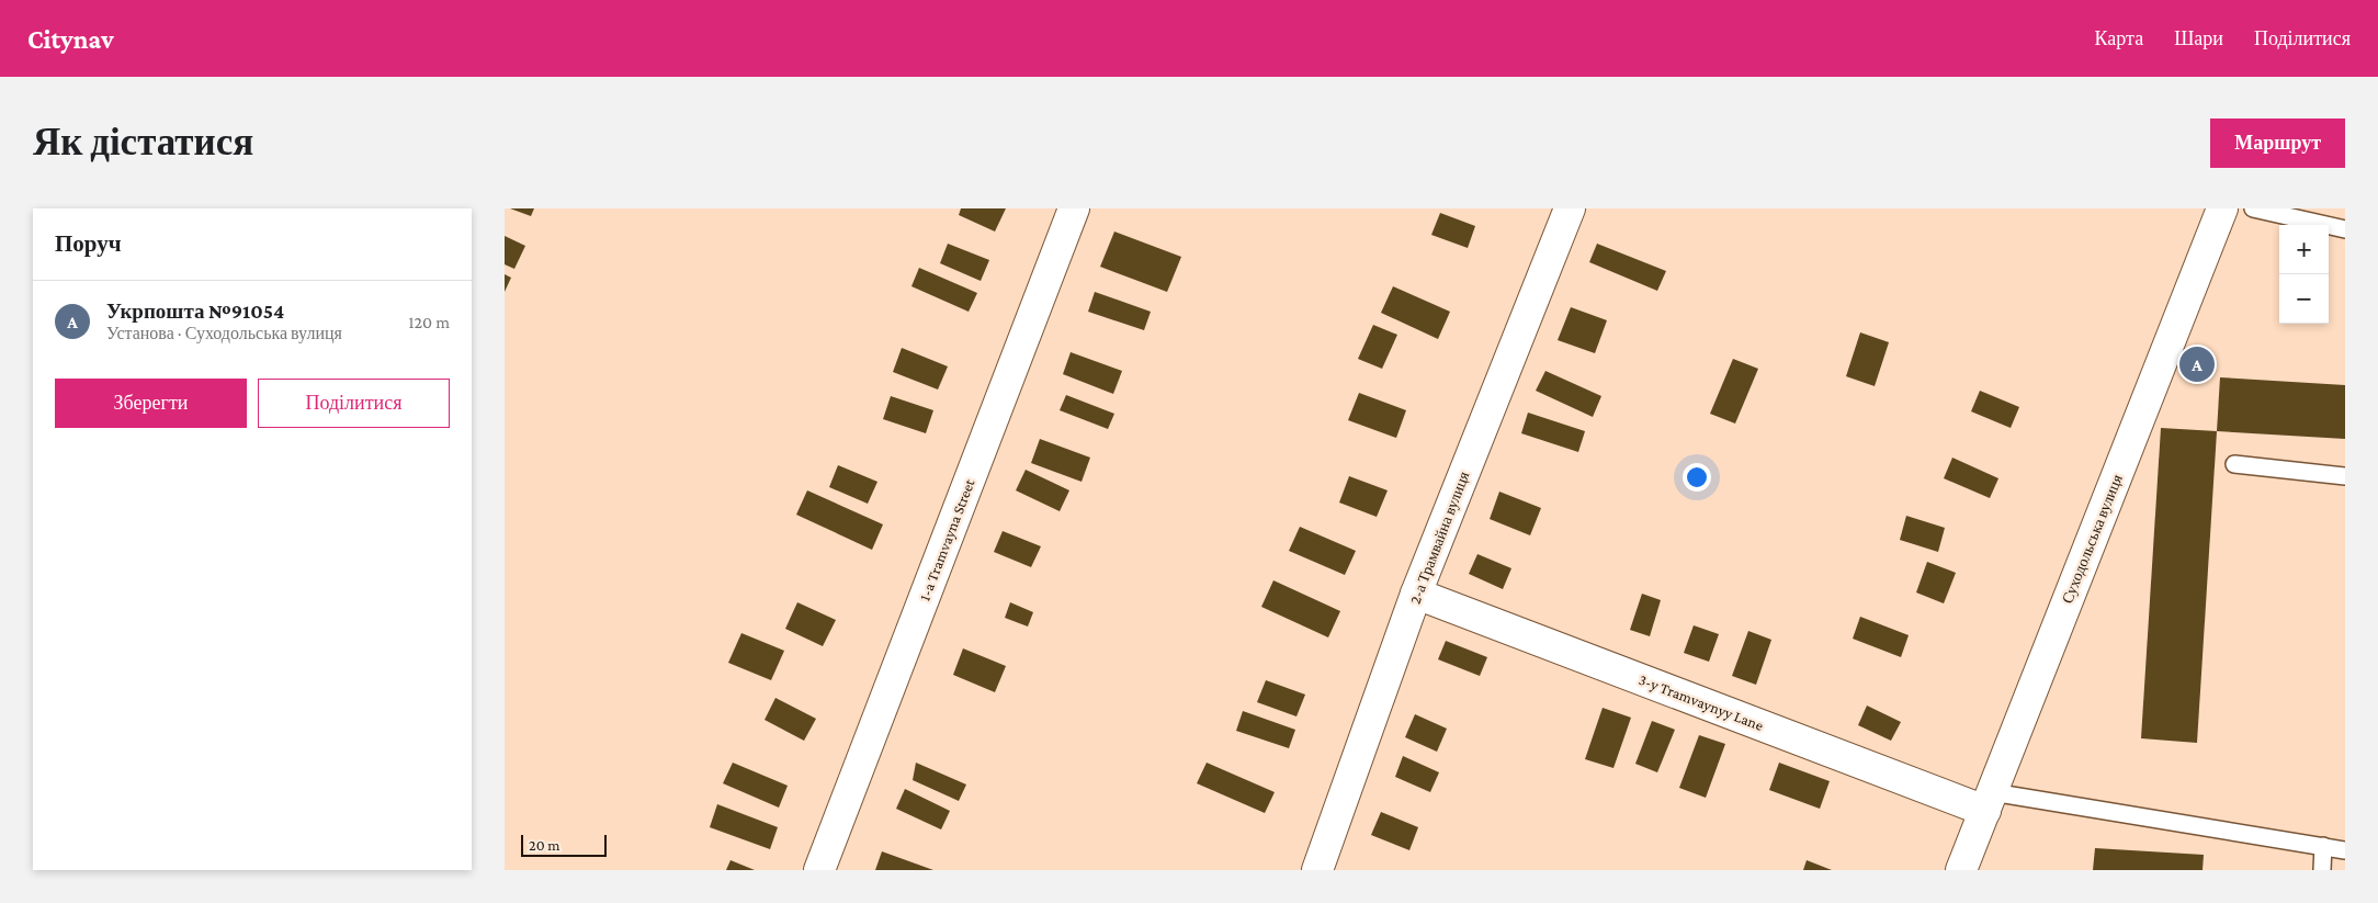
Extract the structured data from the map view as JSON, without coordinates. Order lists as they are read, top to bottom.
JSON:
{
  "streets": {
    "street": [
      "2-а Трамвайна вулиця",
      "Суходольська вулиця",
      "1-a Tramvayna Street",
      "3-y Tramvaynyy Lane"
    ]
  },
  "crossings": [
    ["2-а Трамвайна вулиця", "3-y Tramvaynyy Lane"],
    ["Суходольська вулиця", "3-y Tramvaynyy Lane"]
  ],
  "scale_bar": "20 m",
  "page": {
    "header": "Citynav",
    "nav": ["Карта", "Шари", "Поділитися"],
    "buttons": [
      "Маршрут",
      ["Зберегти", "Поділитися"]
    ],
    "title": "Як дістатися",
    "heading": "Поруч",
    "map_buttons": ["+", "−"],
    "list": [
      {
        "mark": "A",
        "name": "Укрпошта №91054",
        "note": "Установа · Суходольська вулиця",
        "value": "120 m"
      }
    ],
    "pins": "A",
    "scale": "20 m"
  }
}
